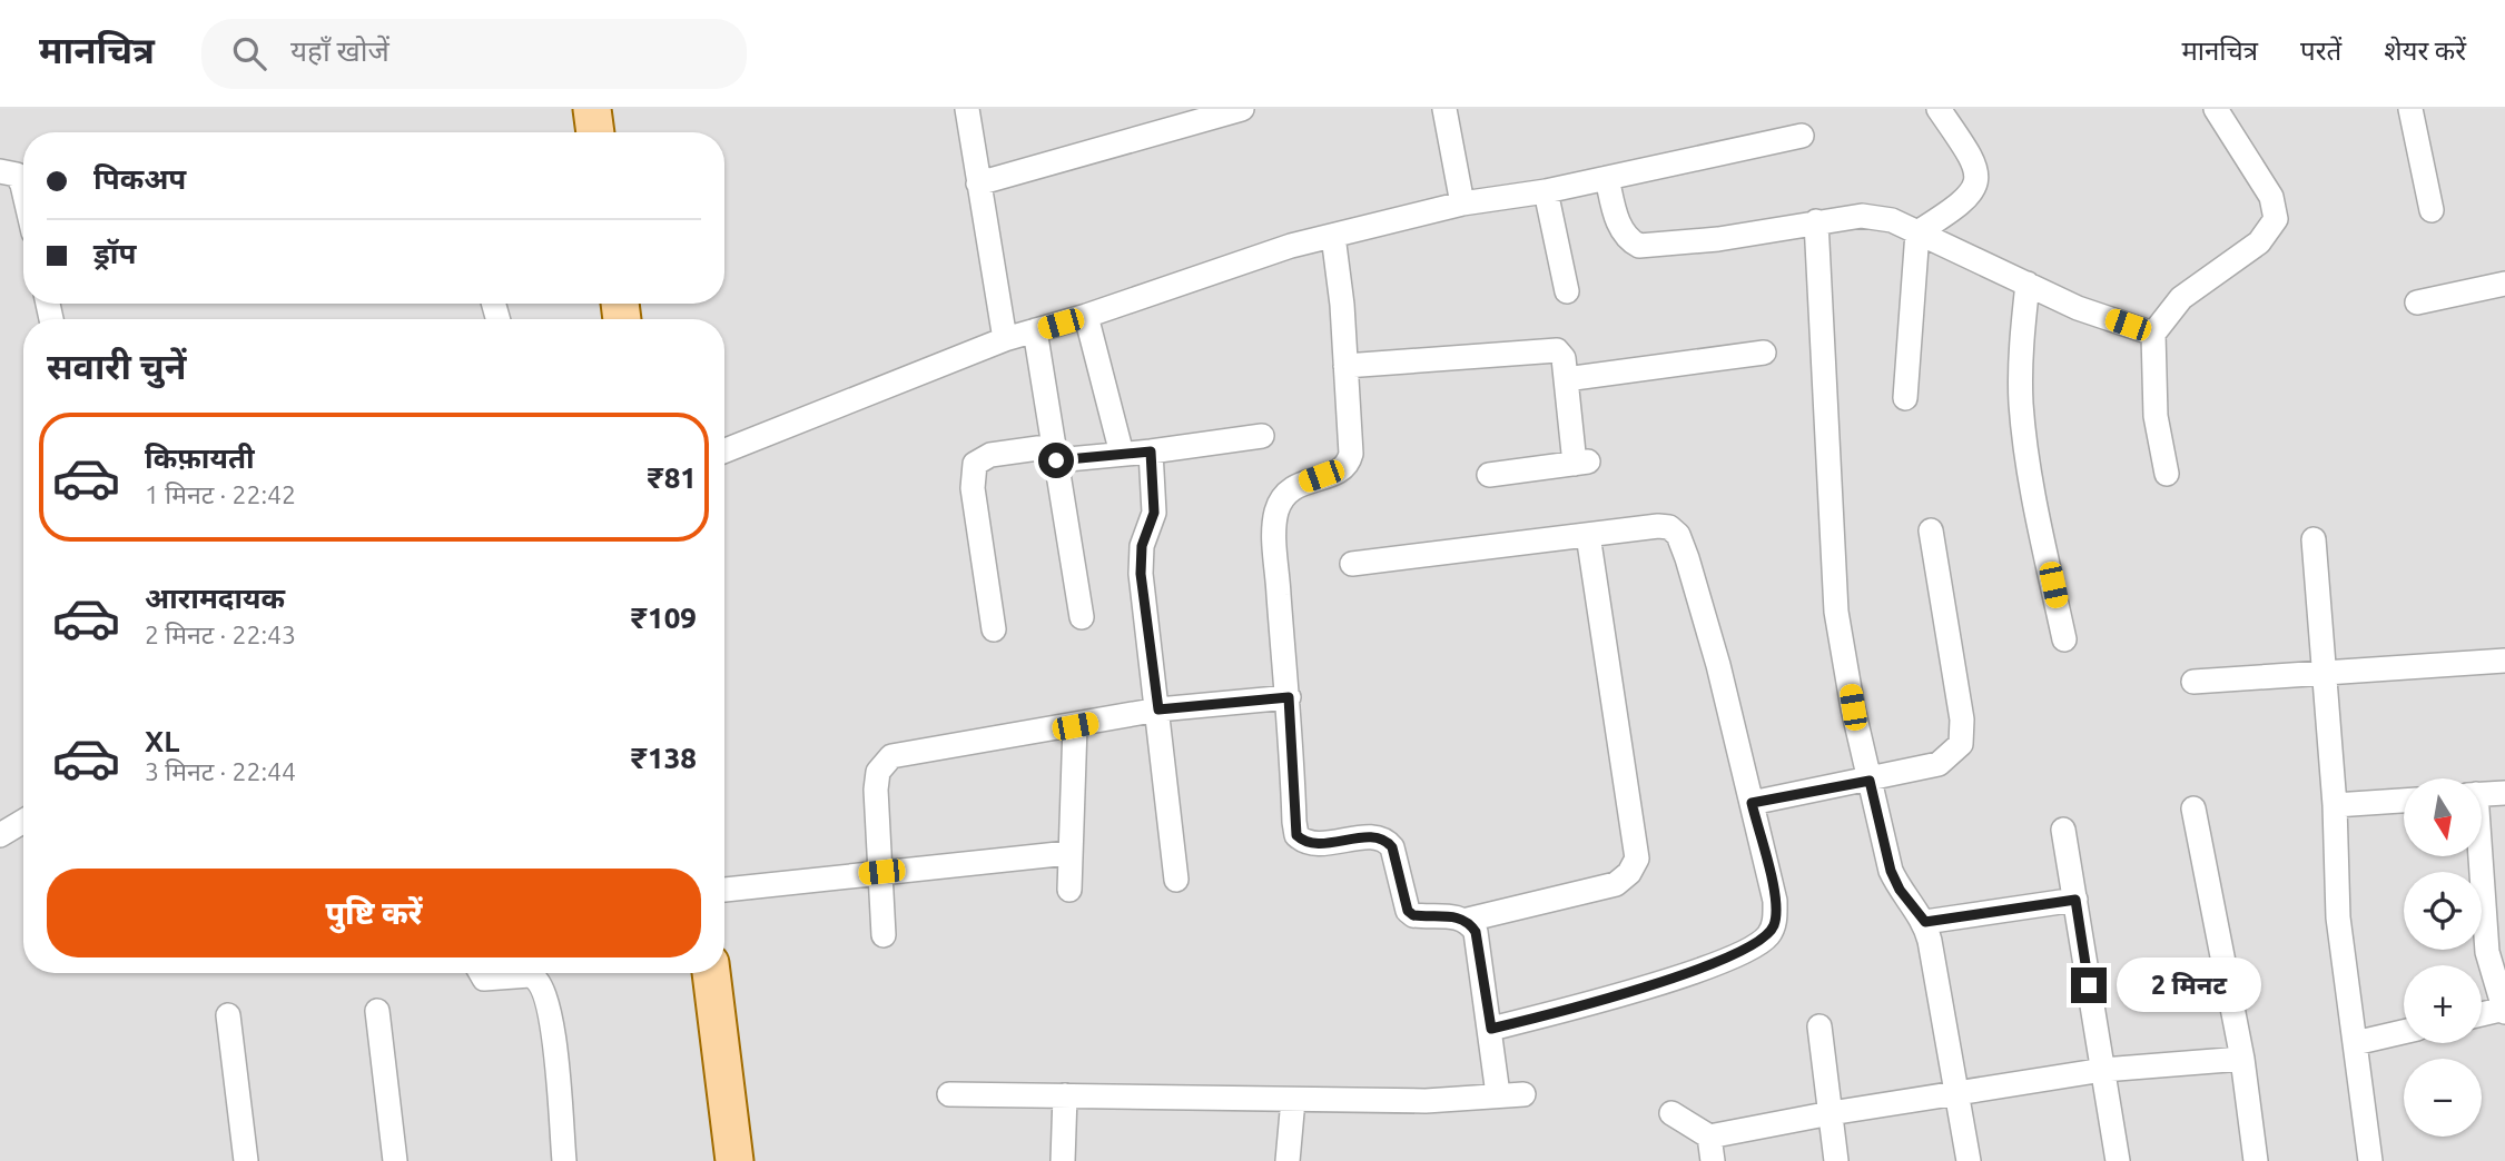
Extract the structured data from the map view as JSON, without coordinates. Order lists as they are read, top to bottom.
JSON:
{
  "north": "bottom",
  "page": {
    "header": "मानचित्र",
    "search": "यहाँ खोजें",
    "nav": ["मानचित्र", "परतें", "शेयर करें"],
    "banner": ["पिकअप", "ड्रॉप"],
    "heading": "सवारी चुनें",
    "list": [
      {
        "name": "किफ़ायती",
        "note": "1 मिनट · 22:42",
        "value": "₹81"
      },
      {
        "name": "आरामदायक",
        "note": "2 मिनट · 22:43",
        "value": "₹109"
      },
      {
        "name": "XL",
        "note": "3 मिनट · 22:44",
        "value": "₹138"
      }
    ],
    "map_buttons": ["+", "−"],
    "buttons": "पुष्टि करें",
    "bubble": "2 मिनट"
  }
}
